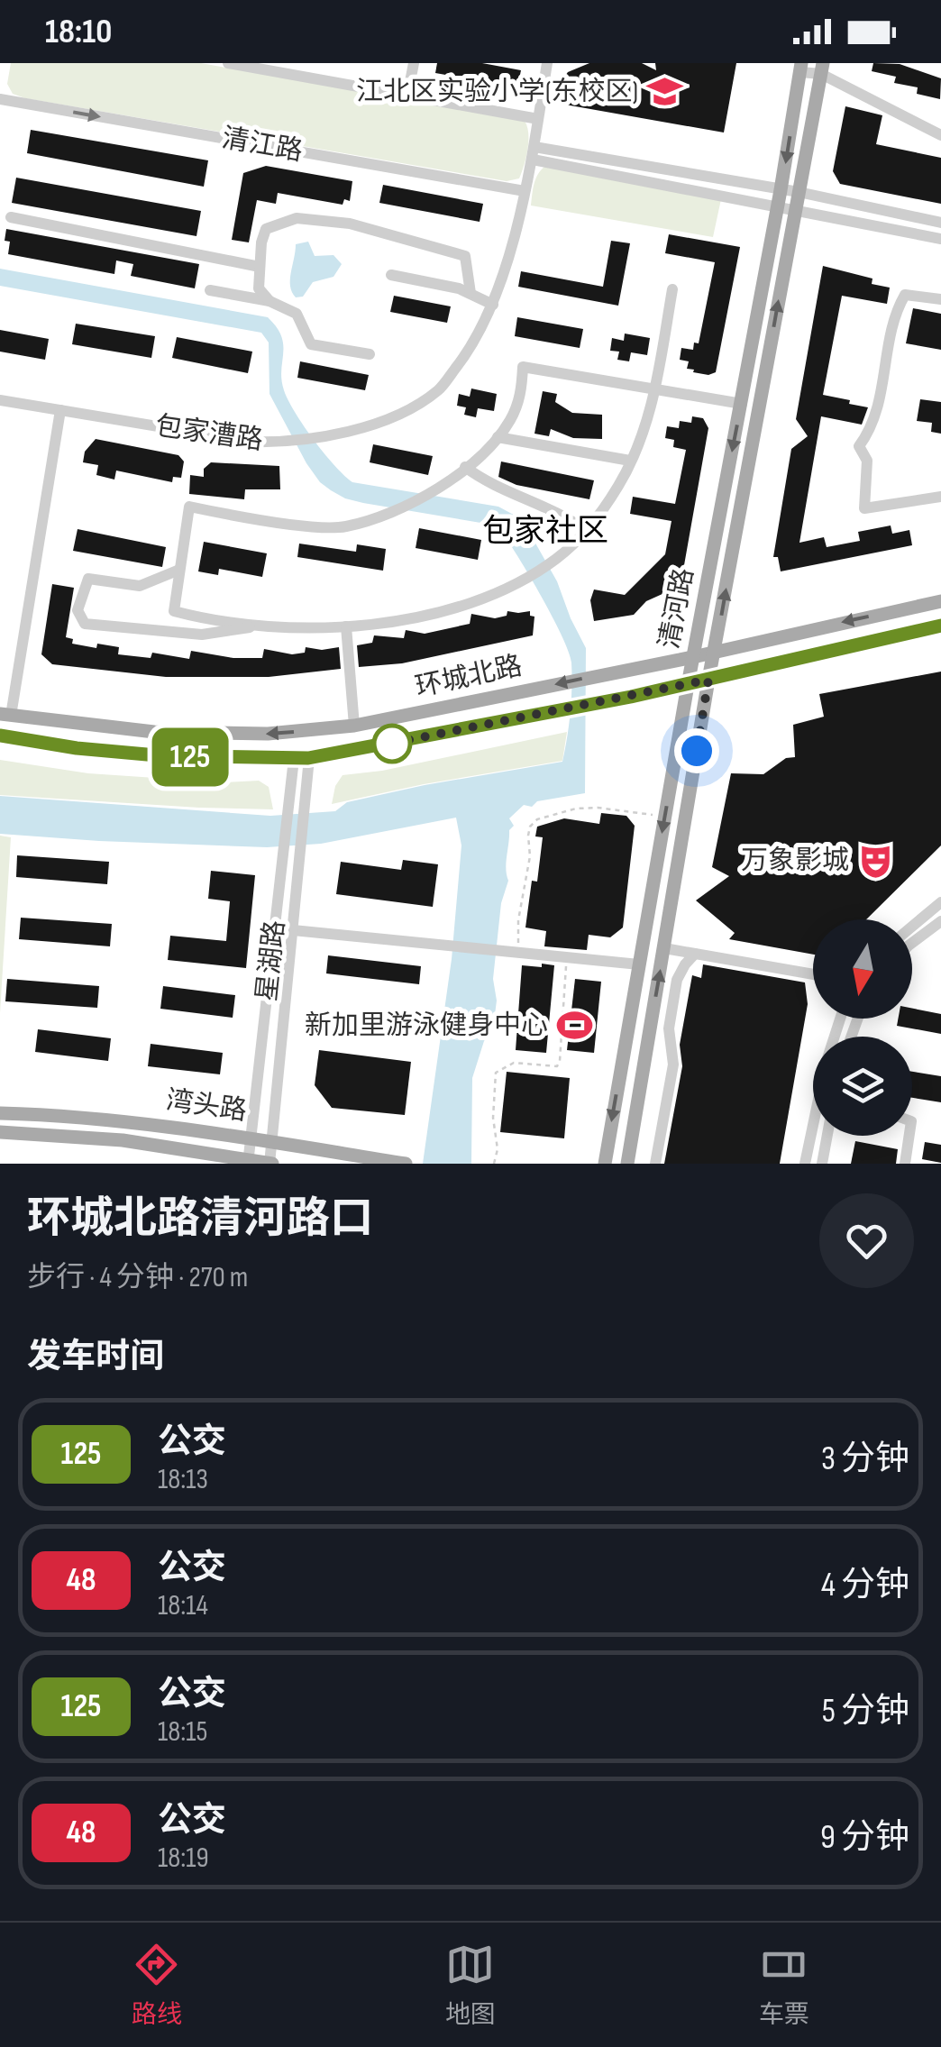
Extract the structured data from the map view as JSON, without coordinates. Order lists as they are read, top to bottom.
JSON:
{
  "streets": {
    "main road": ["清河路", "环城北路", "湾头路"],
    "street": ["清江路", "包家漕路", "星湖路"]
  },
  "crossings": [
    ["清江路", "包家漕路"],
    ["清河路", "环城北路"],
    ["环城北路", "星湖路"],
    ["星湖路", "湾头路"]
  ],
  "districts": ["包家社区"],
  "places": {
    "school or university": ["江北区实验小学(东校区)"],
    "theatre": ["万象影城"],
    "sports": ["新加里游泳健身中心"]
  },
  "lines": ["bus line 125"],
  "north": "bottom",
  "page": {
    "status": "18:10",
    "on_map": "125",
    "heading": [
      ["环城北路清河路口", "步行 · 4 分钟 · 270 m"],
      "发车时间"
    ],
    "list": [
      {
        "mark": "125",
        "name": "公交",
        "note": "18:13",
        "value": "3 分钟"
      },
      {
        "mark": "48",
        "name": "公交",
        "note": "18:14",
        "value": "4 分钟"
      },
      {
        "mark": "125",
        "name": "公交",
        "note": "18:15",
        "value": "5 分钟"
      },
      {
        "mark": "48",
        "name": "公交",
        "note": "18:19",
        "value": "9 分钟"
      }
    ],
    "tabs": ["路线", "地图", "车票"]
  }
}
